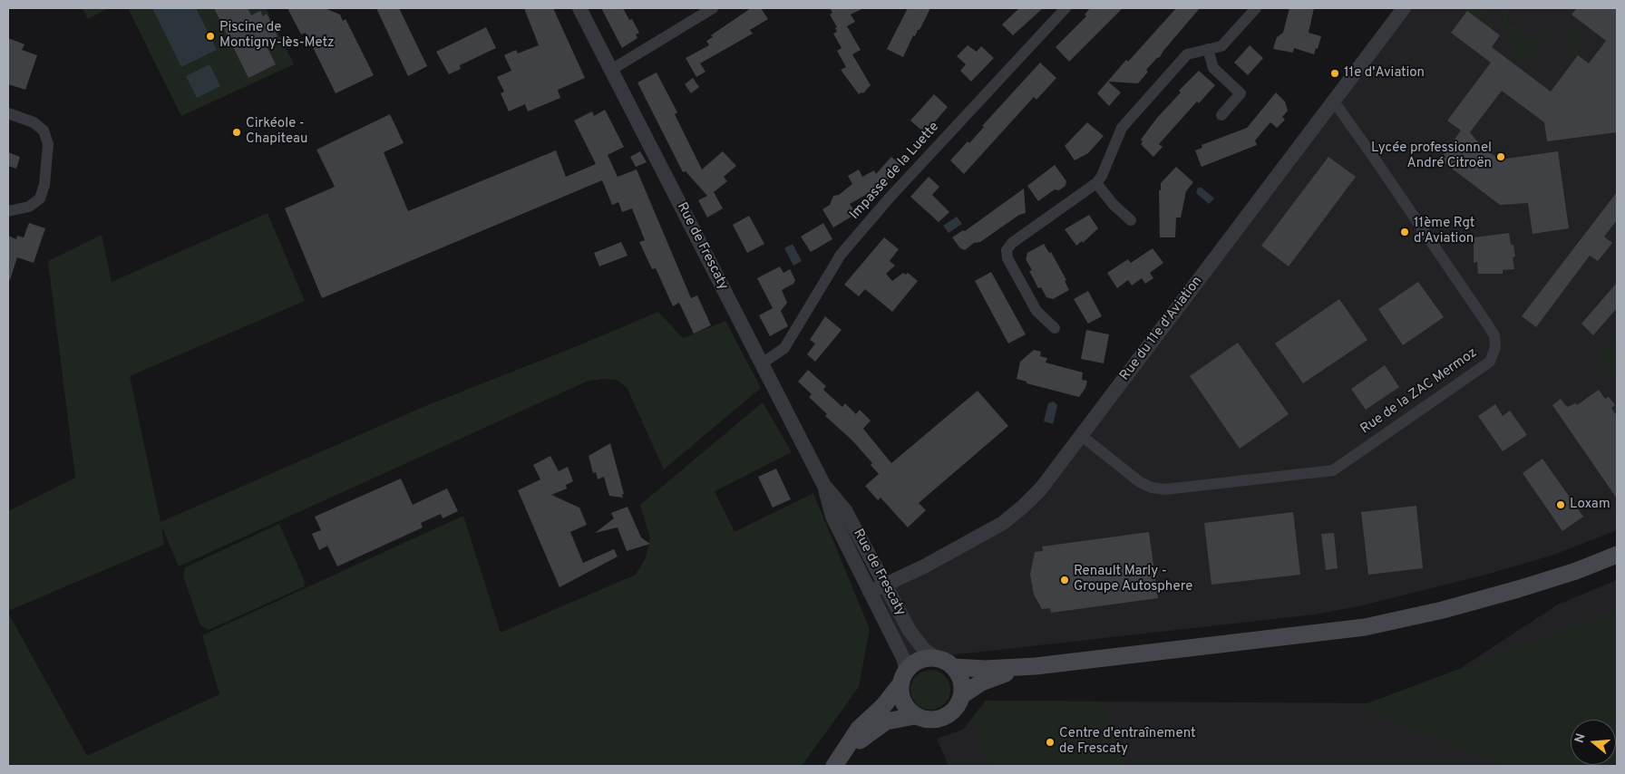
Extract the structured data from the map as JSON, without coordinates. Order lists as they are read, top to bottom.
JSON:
{
  "streets": {
    "street": [
      "Impasse de la Luette",
      "Rue de Frescaty",
      "Rue du 11e d'Aviation",
      "Rue de la ZAC Mermoz"
    ]
  },
  "crossings": [
    ["Impasse de la Luette", "Rue de Frescaty"],
    ["Rue de Frescaty", "Rue du 11e d'Aviation"],
    ["Rue du 11e d'Aviation", "Rue de la ZAC Mermoz"]
  ],
  "places": [
    "Piscine de Montigny-lès-Metz",
    "11e d'Aviation",
    "Cirkéole - Chapiteau",
    "Lycée professionnel André Citroën",
    "11ème Rgt d'Aviation",
    "Loxam",
    "Renault Marly - Groupe Autosphere",
    "Centre d'entraînement de Frescaty"
  ],
  "north": "left"
}
